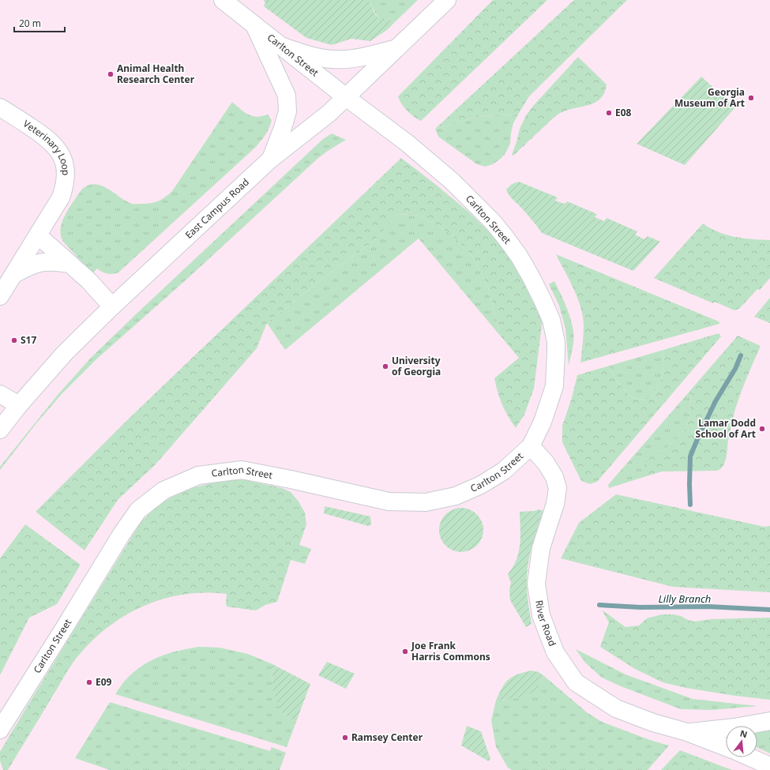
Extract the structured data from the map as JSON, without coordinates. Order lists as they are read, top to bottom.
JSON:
{
  "streets": {
    "street": [
      "Carlton Street",
      "Veterinary Loop",
      "East Campus Road",
      "River Road"
    ]
  },
  "crossings": [
    ["Carlton Street", "East Campus Road"],
    ["Carlton Street", "River Road"]
  ],
  "water": ["Lilly Branch"],
  "places": [
    "Animal Health Research Center",
    "Georgia Museum of Art",
    "E08",
    "S17",
    "University of Georgia",
    "Lamar Dodd School of Art",
    "Joe Frank Harris Commons",
    "E09",
    "Ramsey Center"
  ],
  "scale_bar": "20 m",
  "north": "top"
}
